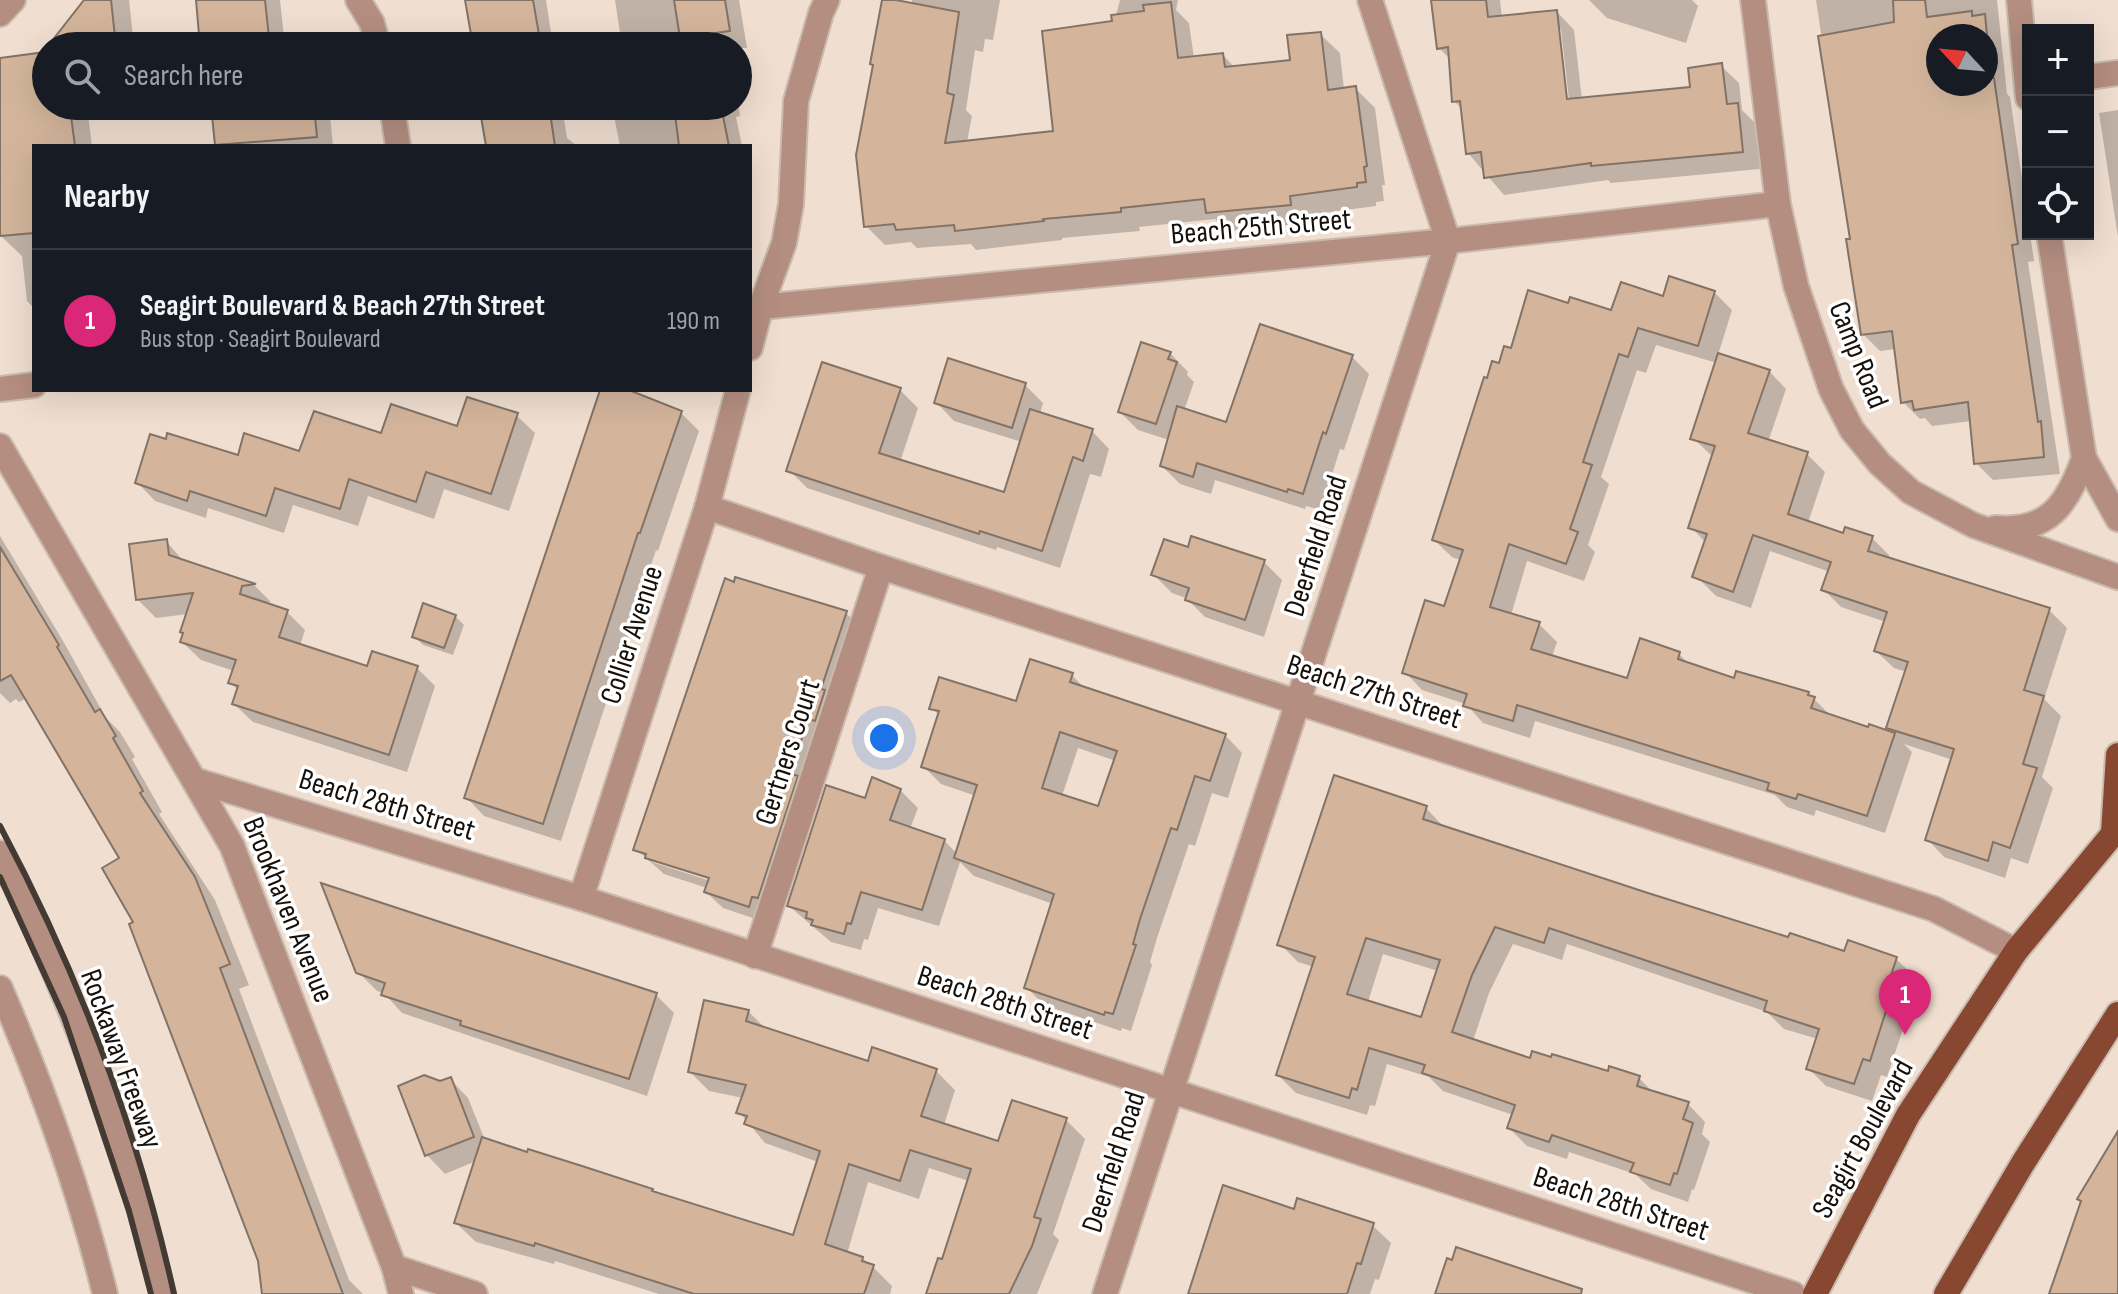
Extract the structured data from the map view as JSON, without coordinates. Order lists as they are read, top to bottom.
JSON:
{
  "streets": {
    "main road": ["Seagirt Boulevard"],
    "street": [
      "Beach 25th Street",
      "Camp Road",
      "Deerfield Road",
      "Collier Avenue",
      "Beach 27th Street",
      "Gertners Court",
      "Beach 28th Street",
      "Brookhaven Avenue",
      "Rockaway Freeway"
    ]
  },
  "crossings": [
    ["Beach 25th Street", "Camp Road"],
    ["Beach 25th Street", "Deerfield Road"],
    ["Deerfield Road", "Beach 27th Street"],
    ["Deerfield Road", "Beach 28th Street"],
    ["Collier Avenue", "Beach 27th Street"],
    ["Collier Avenue", "Beach 28th Street"],
    ["Beach 27th Street", "Gertners Court"],
    ["Beach 27th Street", "Seagirt Boulevard"],
    ["Gertners Court", "Beach 28th Street"],
    ["Beach 28th Street", "Brookhaven Avenue"]
  ],
  "north": "top left",
  "page": {
    "map_buttons": ["+", "−"],
    "search": "Search here",
    "heading": "Nearby",
    "list": [
      {
        "mark": "1",
        "name": "Seagirt Boulevard & Beach 27th Street",
        "note": "Bus stop · Seagirt Boulevard",
        "value": "190 m"
      }
    ],
    "pins": "1"
  }
}
